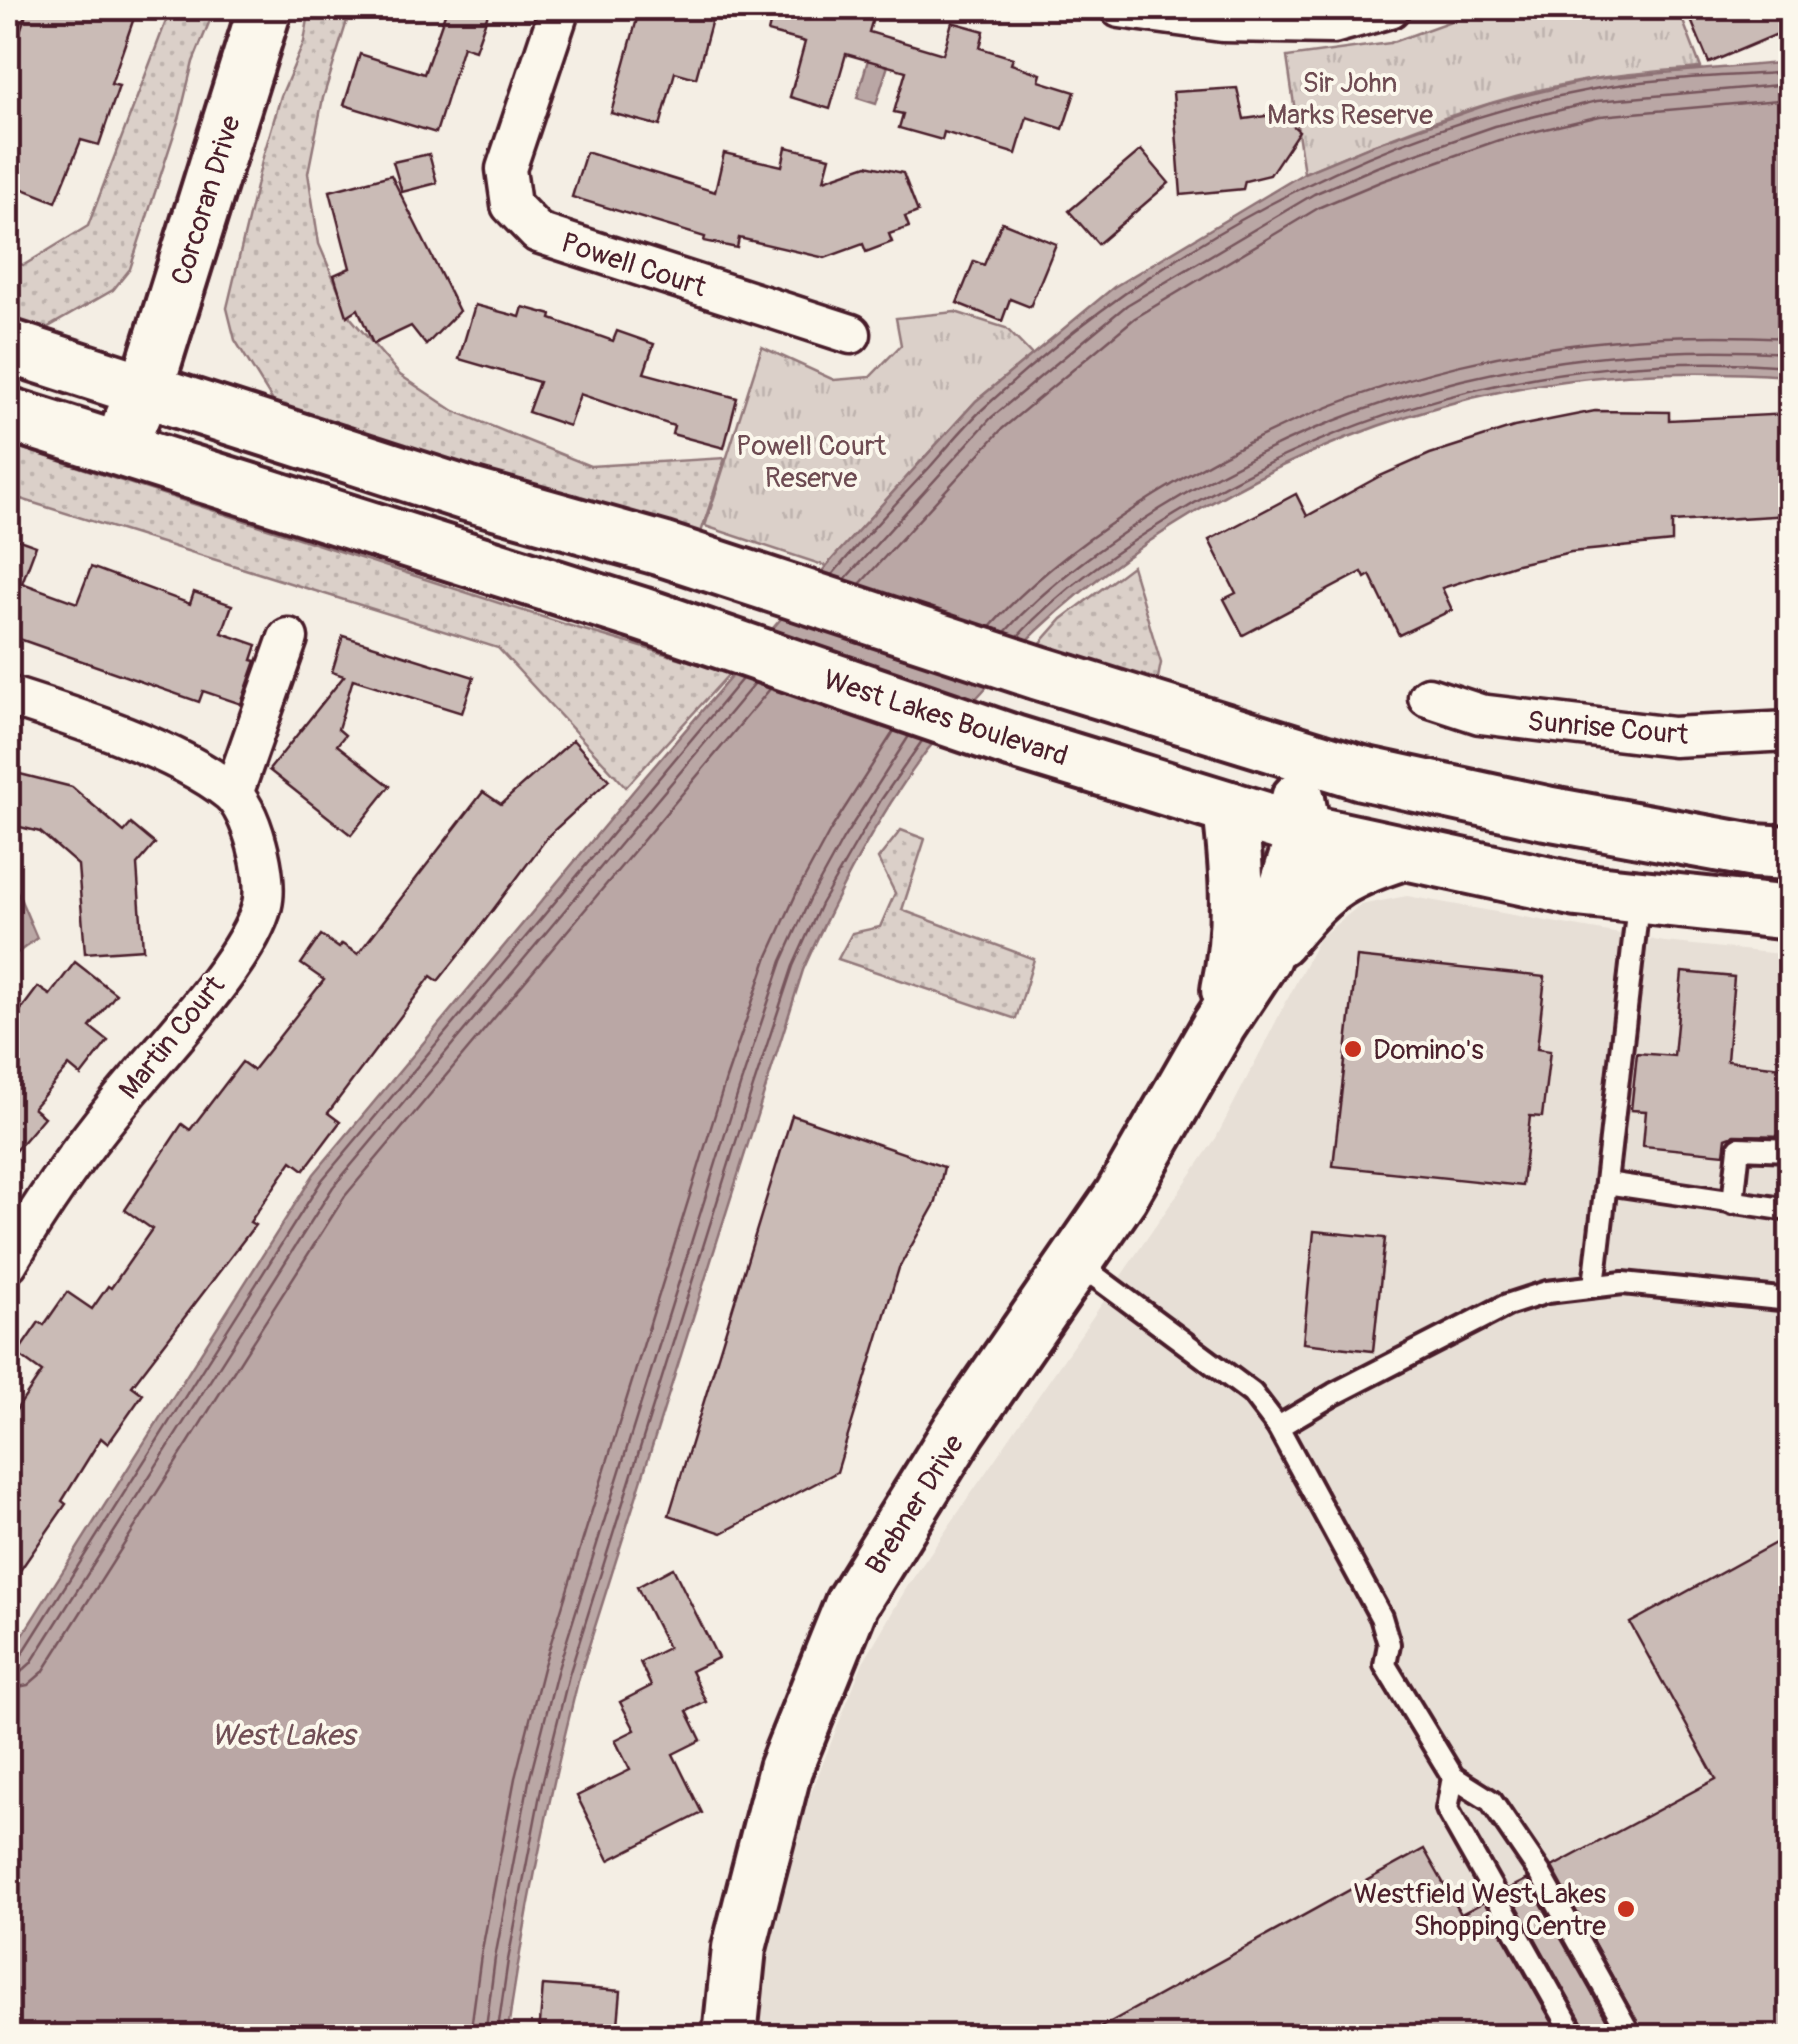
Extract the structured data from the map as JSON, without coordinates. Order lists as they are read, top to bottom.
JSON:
{
  "streets": {
    "main road": ["Corcoran Drive", "West Lakes Boulevard", "Brebner Drive"],
    "street": ["Powell Court", "Sunrise Court", "Martin Court"]
  },
  "crossings": [
    ["West Lakes Boulevard", "Brebner Drive"]
  ],
  "water": ["West Lakes"],
  "parks": ["Sir John Marks Reserve", "Powell Court Reserve"],
  "places": ["Domino's", "Westfield West Lakes Shopping Centre"]
}
